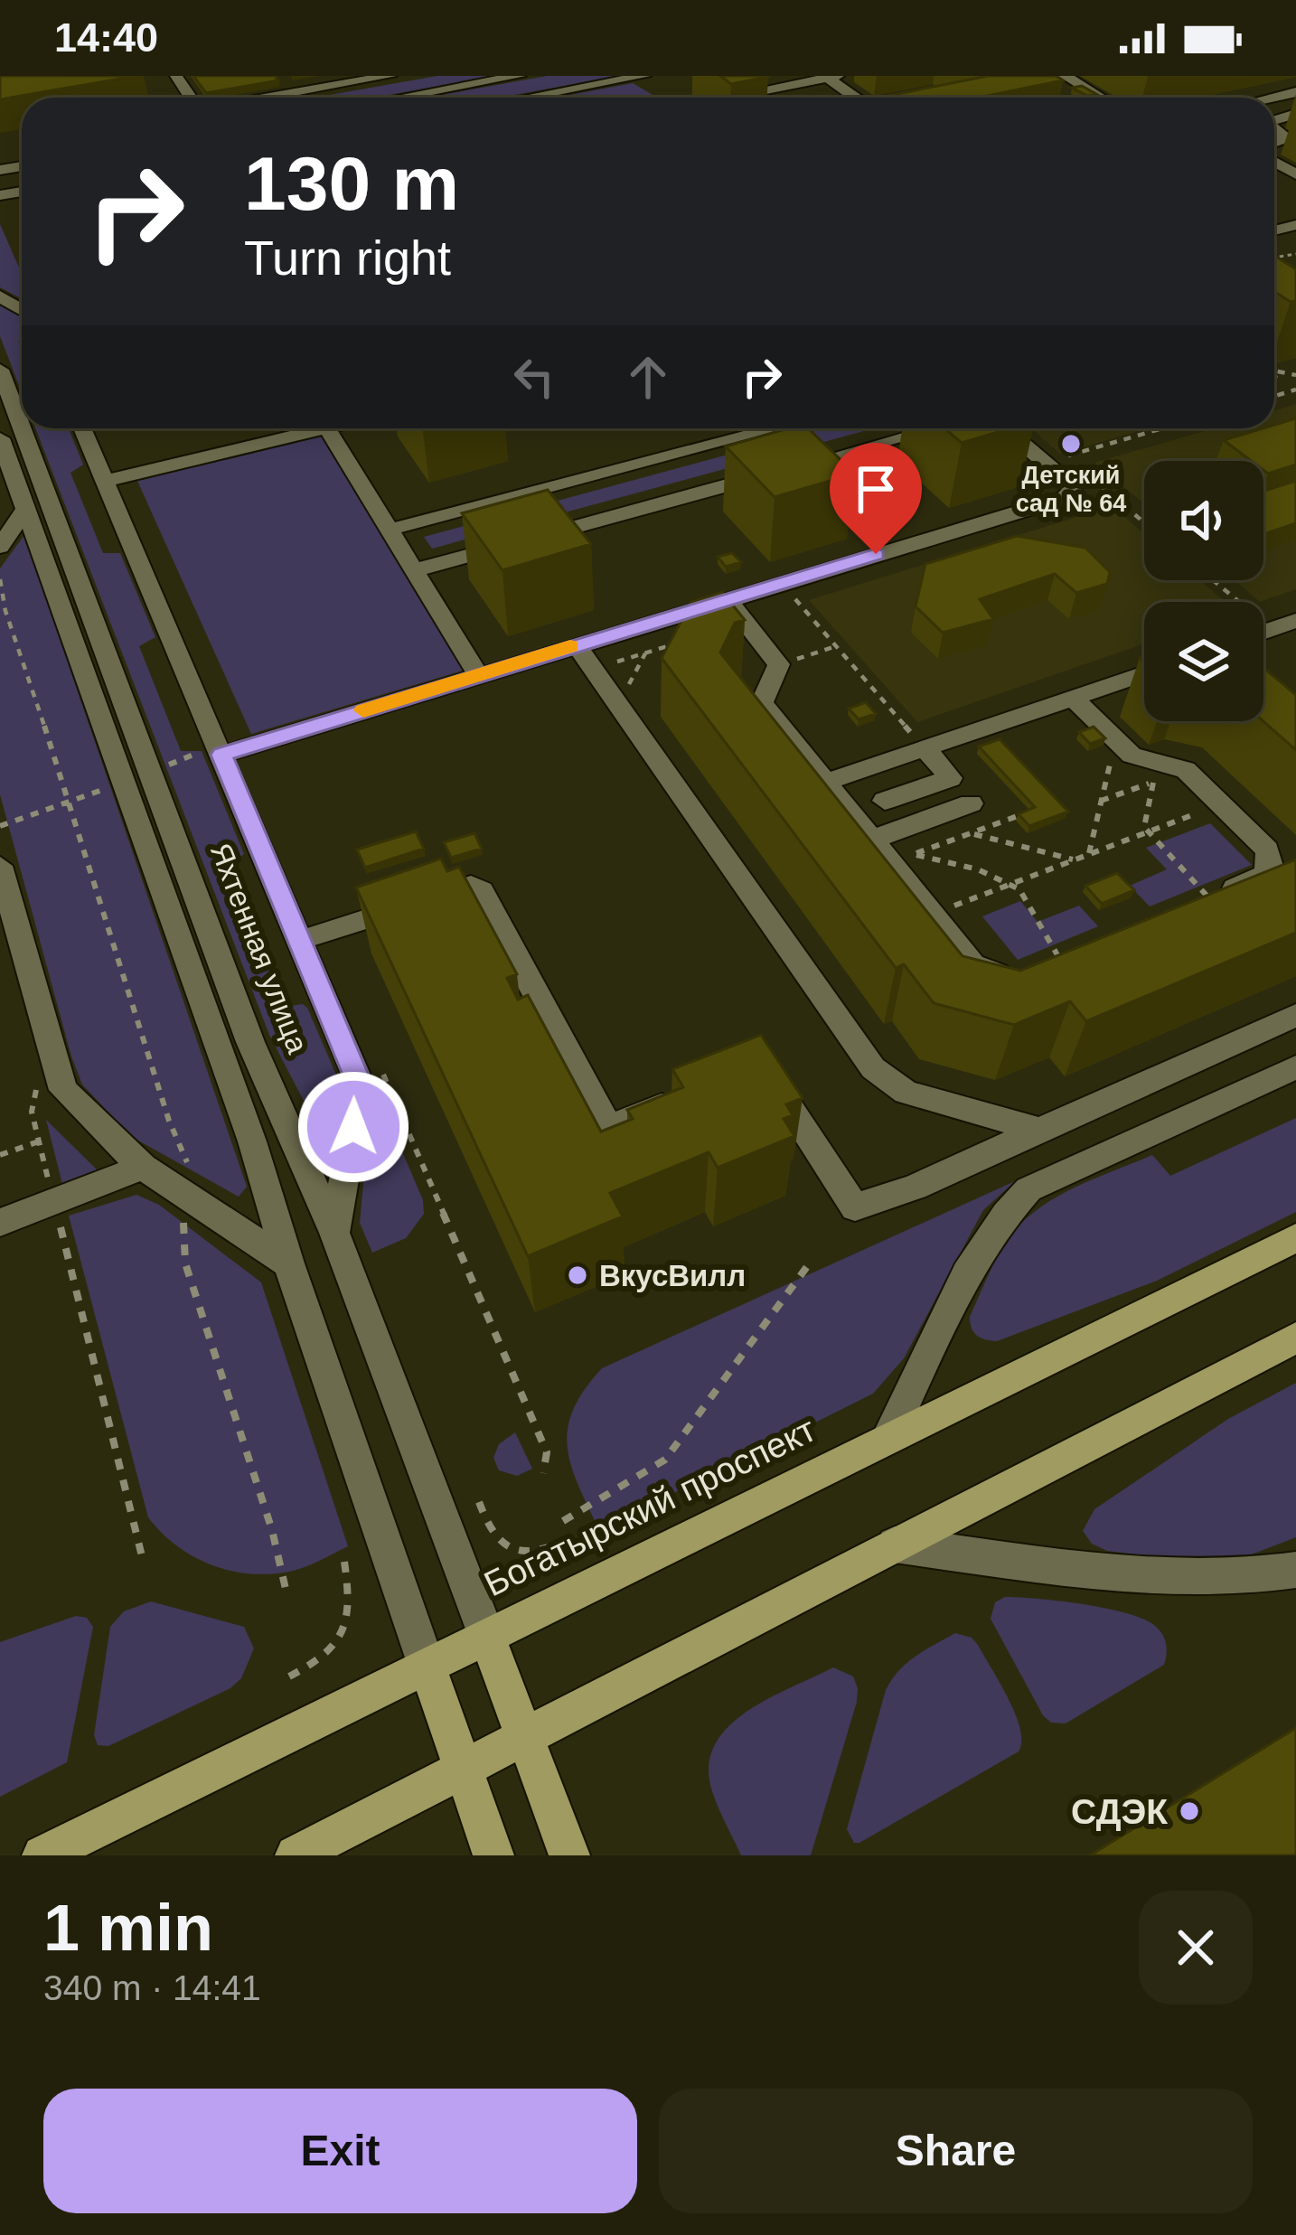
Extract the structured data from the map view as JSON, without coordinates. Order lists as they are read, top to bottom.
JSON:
{
  "streets": {
    "main road": ["Яхтенная улица", "Богатырский проспект"]
  },
  "crossings": [
    ["Яхтенная улица", "Богатырский проспект"]
  ],
  "places": ["Детский сад № 64", "ВкусВилл", "СДЭК"],
  "page": {
    "status": "14:40",
    "turn": ["130 m", "Turn right"],
    "heading": ["1 min", "340 m · 14:41"],
    "buttons": ["Exit", "Share"]
  }
}
